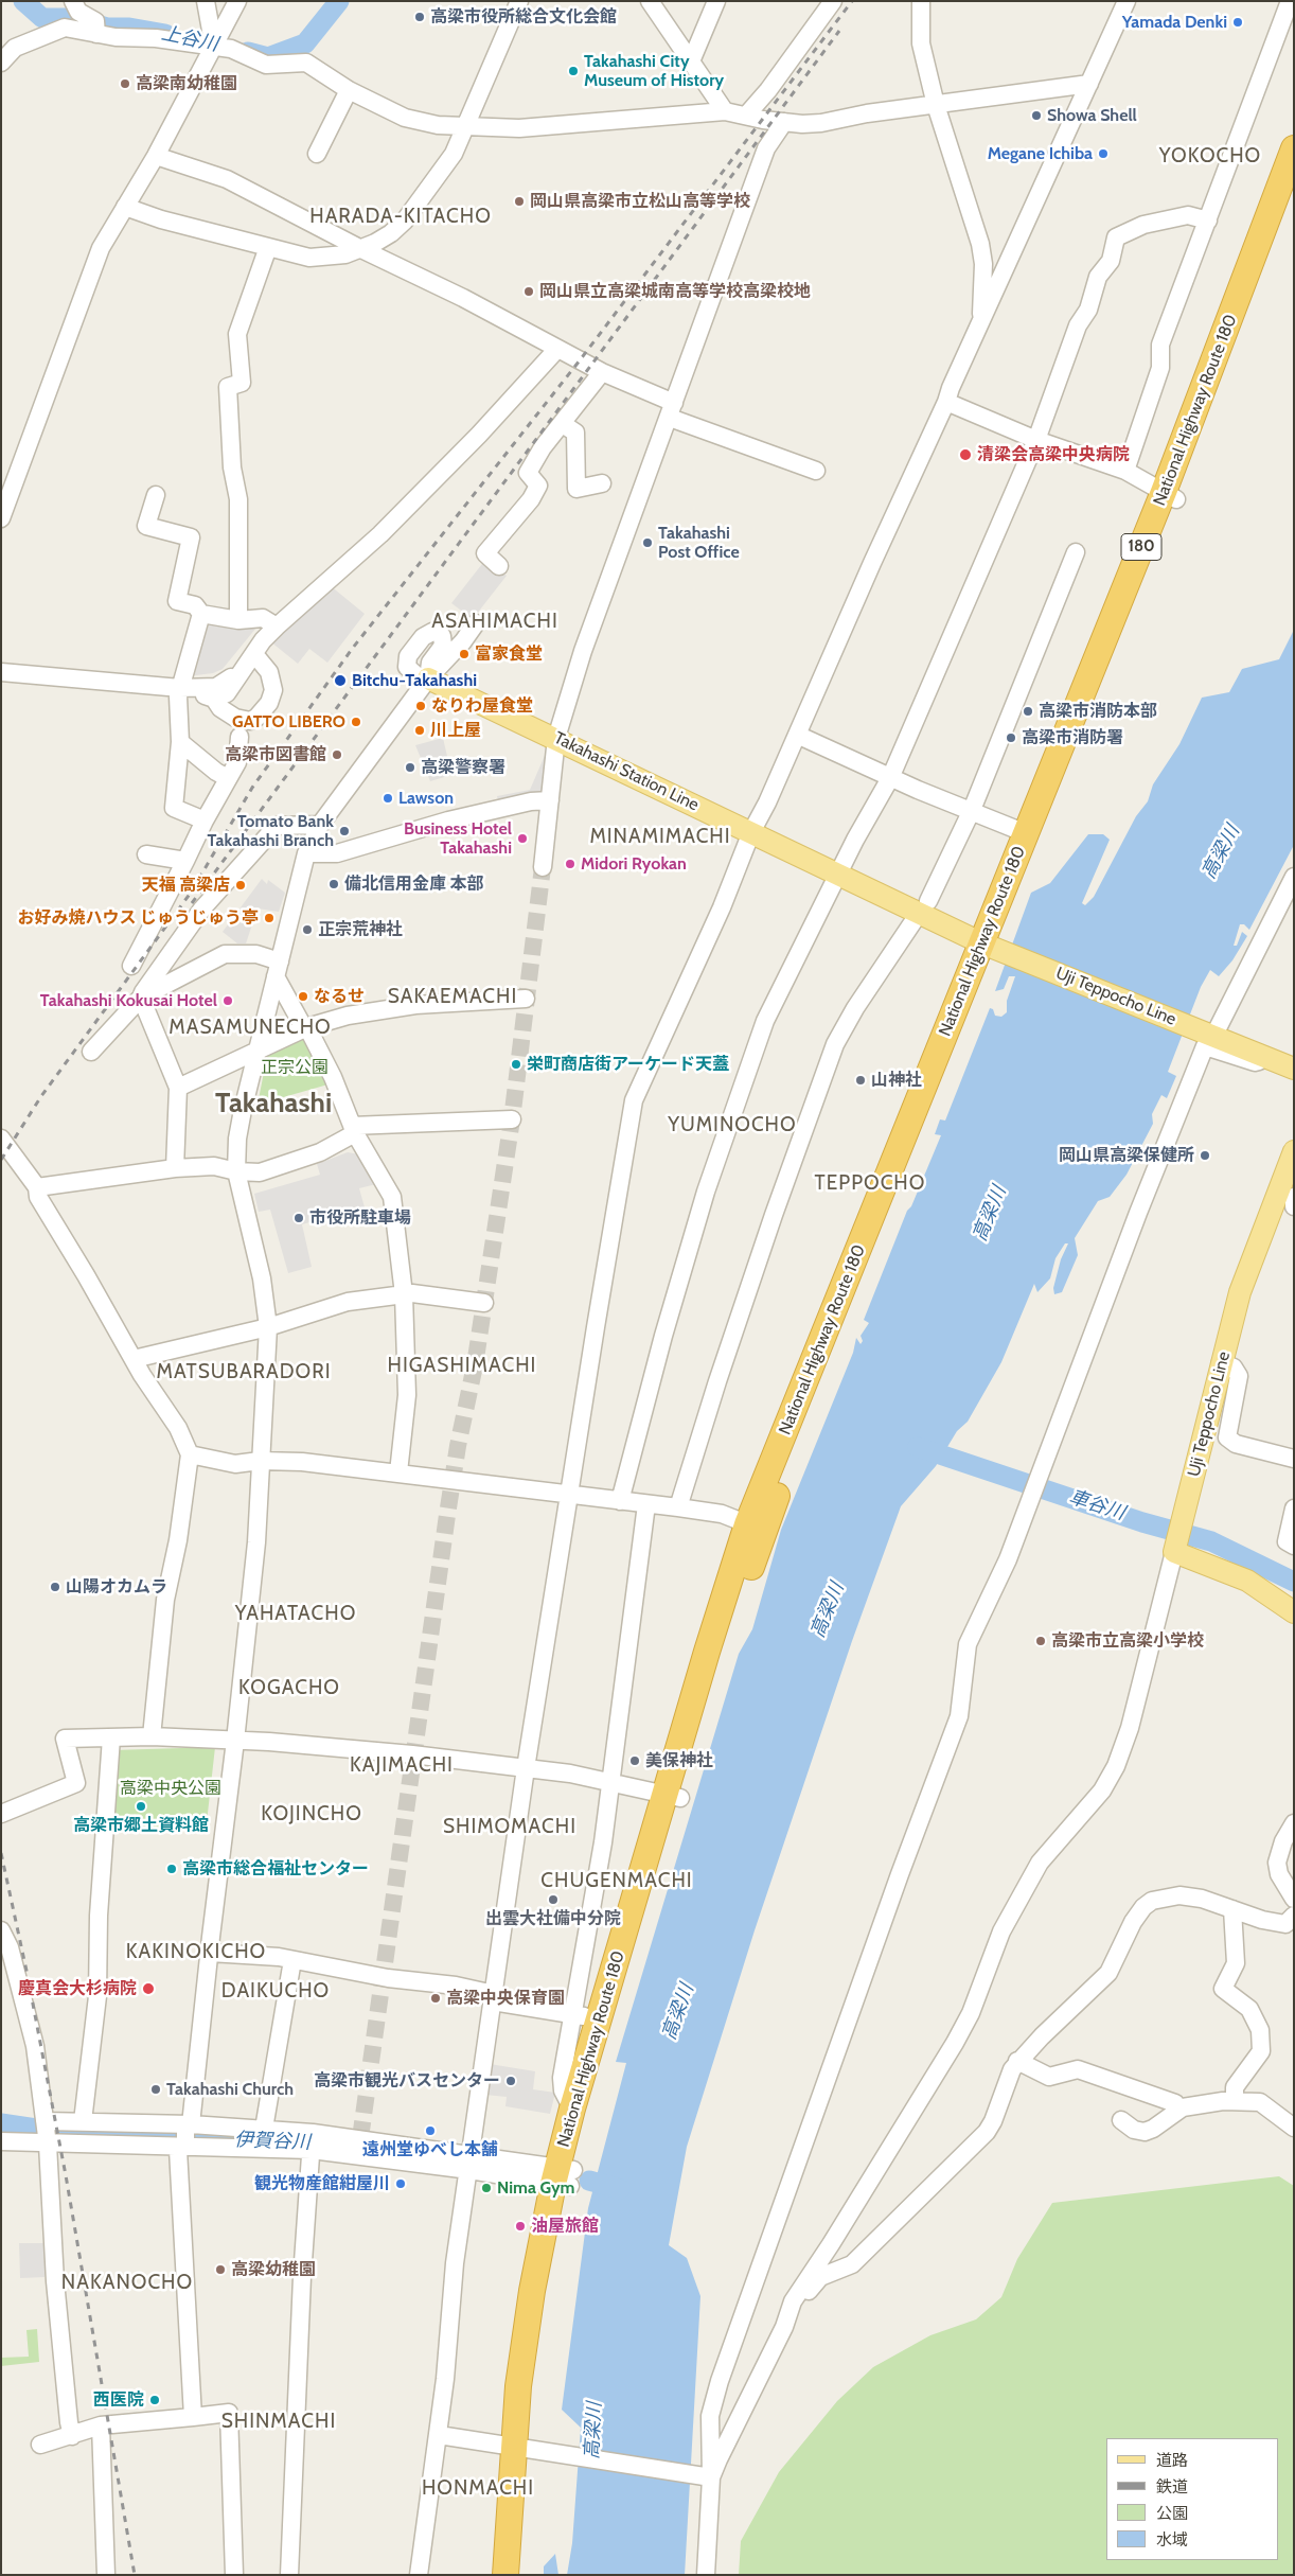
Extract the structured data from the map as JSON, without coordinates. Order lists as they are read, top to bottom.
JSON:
{
  "streets": {
    "highway": ["National Highway Route 180", "180"],
    "main road": ["Takahashi Station Line", "Uji Teppocho Line"]
  },
  "crossings": [
    ["National Highway Route 180", "Takahashi Station Line"],
    ["National Highway Route 180", "Uji Teppocho Line"],
    ["Takahashi Station Line", "Uji Teppocho Line"]
  ],
  "districts": [
    "YOKOCHO",
    "HARADA-KITACHO",
    "ASAHIMACHI",
    "MINAMIMACHI",
    "SAKAEMACHI",
    "MASAMUNECHO",
    "Takahashi",
    "YUMINOCHO",
    "TEPPOCHO",
    "HIGASHIMACHI",
    "MATSUBARADORI",
    "YAHATACHO",
    "KOGACHO",
    "KAJIMACHI",
    "KOJINCHO",
    "SHIMOMACHI",
    "CHUGENMACHI",
    "KAKINOKICHO",
    "DAIKUCHO",
    "NAKANOCHO",
    "SHINMACHI",
    "HONMACHI"
  ],
  "water": [
    "上谷川",
    "高梁川",
    "車谷川",
    "伊賀谷川"
  ],
  "parks": ["正宗公園", "高梁中央公園"],
  "places": [
    "高梁市役所総合文化会館",
    "Yamada Denki",
    "Takahashi City Museum of History",
    "高梁南幼稚園",
    "Showa Shell",
    "Megane Ichiba",
    "岡山県高梁市立松山高等学校",
    "岡山県立高梁城南高等学校高梁校地",
    "清梁会高梁中央病院",
    "Takahashi Post Office",
    "富家食堂",
    "Bitchu-Takahashi",
    "なりわ屋食堂",
    "高梁市消防本部",
    "GATTO LIBERO",
    "川上屋",
    "高梁市消防署",
    "高梁市図書館",
    "高梁警察署",
    "Lawson",
    "Tomato Bank Takahashi Branch",
    "Business Hotel Takahashi",
    "Midori Ryokan",
    "備北信用金庫 本部",
    "天福 高梁店",
    "お好み焼ハウス じゅうじゅう亭",
    "正宗荒神社",
    "なるせ",
    "Takahashi Kokusai Hotel",
    "栄町商店街アーケード天蓋",
    "山神社",
    "岡山県高梁保健所",
    "市役所駐車場",
    "山陽オカムラ",
    "高梁市立高梁小学校",
    "美保神社",
    "高梁市郷土資料館",
    "高梁市総合福祉センター",
    "出雲大社備中分院",
    "慶真会大杉病院",
    "高梁中央保育園",
    "高梁市観光バスセンター",
    "Takahashi Church",
    "遠州堂ゆべし本舗",
    "観光物産館紺屋川",
    "Nima Gym",
    "油屋旅館",
    "高梁幼稚園",
    "西医院"
  ],
  "legend": [
    "道路",
    "鉄道",
    "公園",
    "水域"
  ]
}
